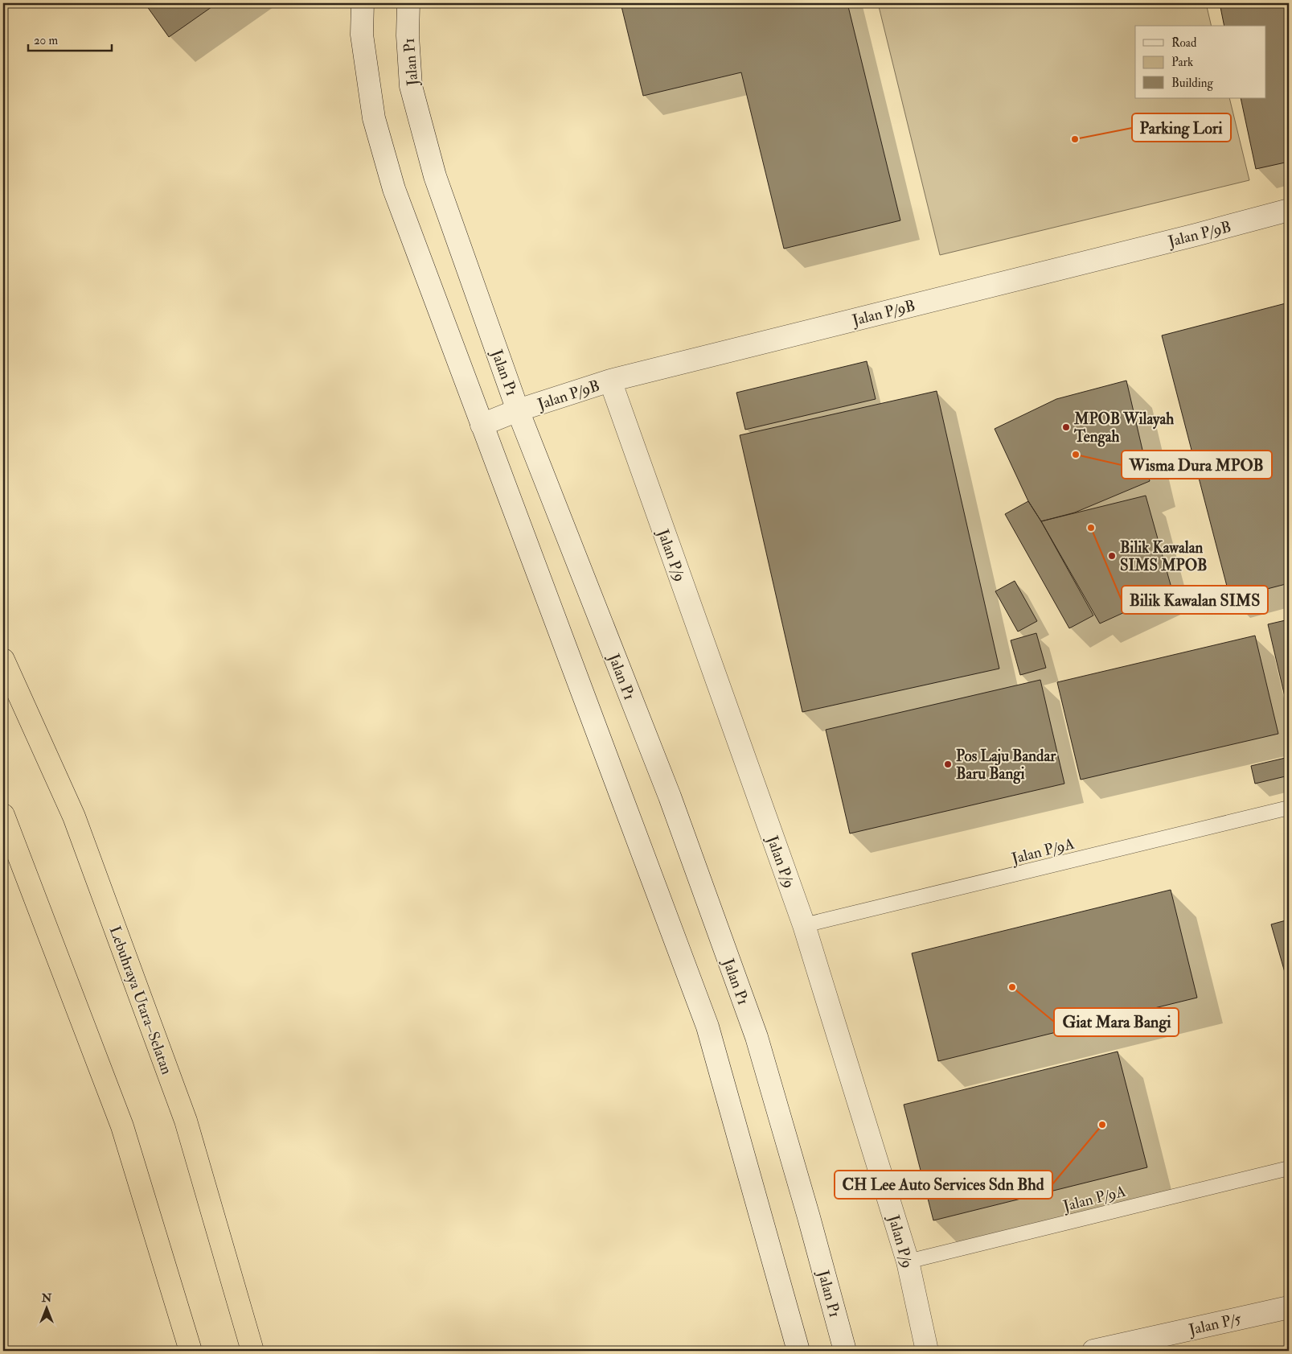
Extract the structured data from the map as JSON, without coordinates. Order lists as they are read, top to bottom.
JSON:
{
  "streets": {
    "highway": ["Lebuhraya Utara–Selatan"],
    "main road": [
      "Jalan P1",
      "Jalan P/9B",
      "Jalan P/9",
      "Jalan P/5"
    ],
    "lane": ["Jalan P/9A"]
  },
  "crossings": [
    ["Jalan P1", "Jalan P/9B"],
    ["Jalan P/9B", "Jalan P/9"],
    ["Jalan P/9", "Jalan P/9A"]
  ],
  "places": [
    "Parking Lori",
    "MPOB Wilayah Tengah",
    "Wisma Dura MPOB",
    "Bilik Kawalan SIMS",
    "Bilik Kawalan SIMS MPOB",
    "Pos Laju Bandar Baru Bangi",
    "Giat Mara Bangi",
    "CH Lee Auto Services Sdn Bhd"
  ],
  "legend": ["Road", "Park", "Building"],
  "scale_bar": "20 m",
  "north": "top"
}
